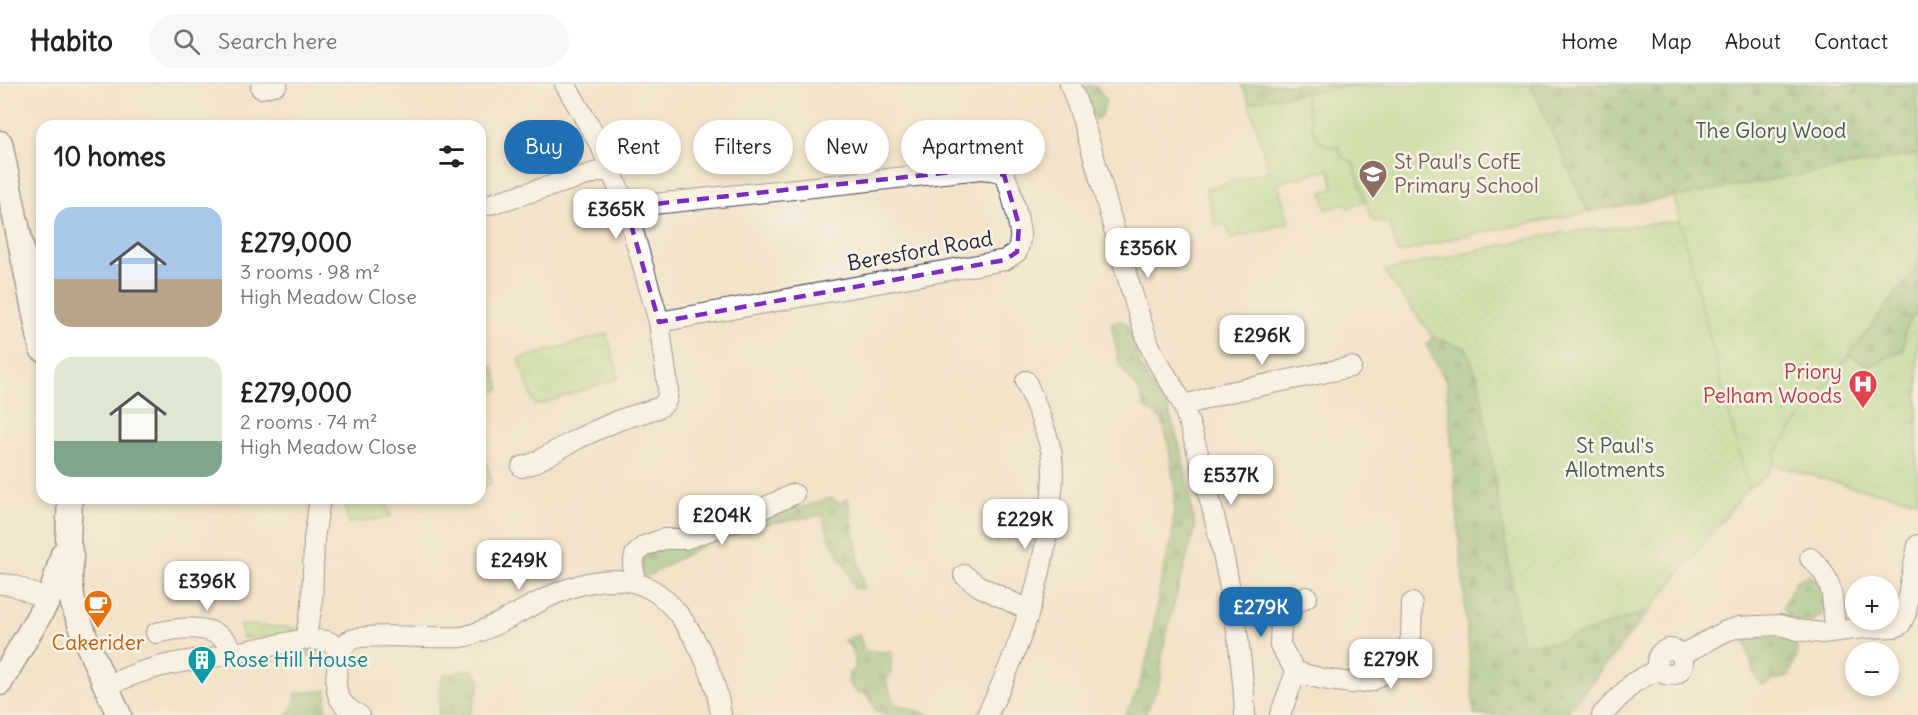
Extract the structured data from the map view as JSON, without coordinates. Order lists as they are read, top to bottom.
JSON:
{
  "streets": {
    "street": ["Beresford Road"]
  },
  "parks": ["The Glory Wood", "St Paul's Allotments"],
  "places": {
    "school or university": ["St Paul's CofE Primary School"],
    "hospital": ["Priory Pelham Woods"],
    "cafe": ["Cakerider"],
    "building": ["Rose Hill House"]
  },
  "page": {
    "header": "Habito",
    "search": "Search here",
    "nav": [
      "Home",
      "Map",
      "About",
      "Contact"
    ],
    "chip": [
      "Buy",
      "Rent",
      "Filters",
      "New",
      "Apartment"
    ],
    "heading": "10 homes",
    "price": [
      "£365K",
      "£356K",
      "£296K",
      "£537K",
      "£204K",
      "£229K",
      "£249K",
      "£396K",
      "£279K",
      "£279K"
    ],
    "list": [
      {
        "name": "£279,000",
        "note": "3 rooms · 98 m² · High Meadow Close"
      },
      {
        "name": "£279,000",
        "note": "2 rooms · 74 m² · High Meadow Close"
      }
    ],
    "map_buttons": ["+", "−"]
  }
}
